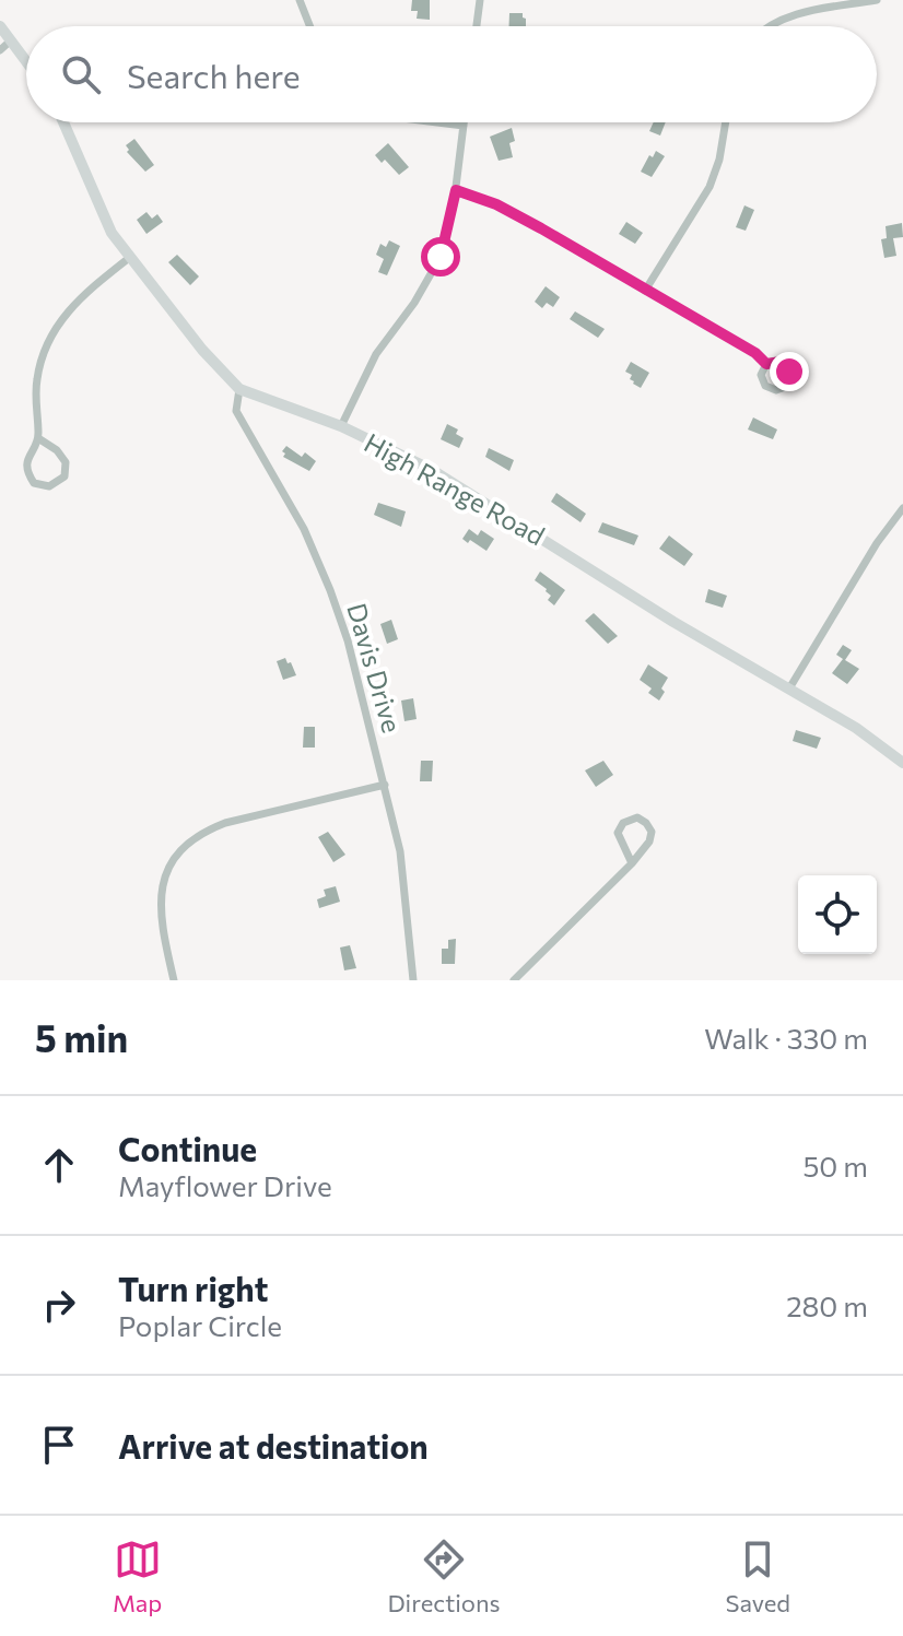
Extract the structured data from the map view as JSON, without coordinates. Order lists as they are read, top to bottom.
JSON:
{
  "streets": {
    "street": ["High Range Road", "Davis Drive"]
  },
  "crossings": [
    ["High Range Road", "Davis Drive"]
  ],
  "page": {
    "search": "Search here",
    "heading": ["5 min", "Walk · 330 m"],
    "list": [
      ["Continue", "Mayflower Drive", "50 m"],
      ["Turn right", "Poplar Circle", "280 m"],
      "Arrive at destination"
    ],
    "nav": ["Map", "Directions", "Saved"]
  }
}
